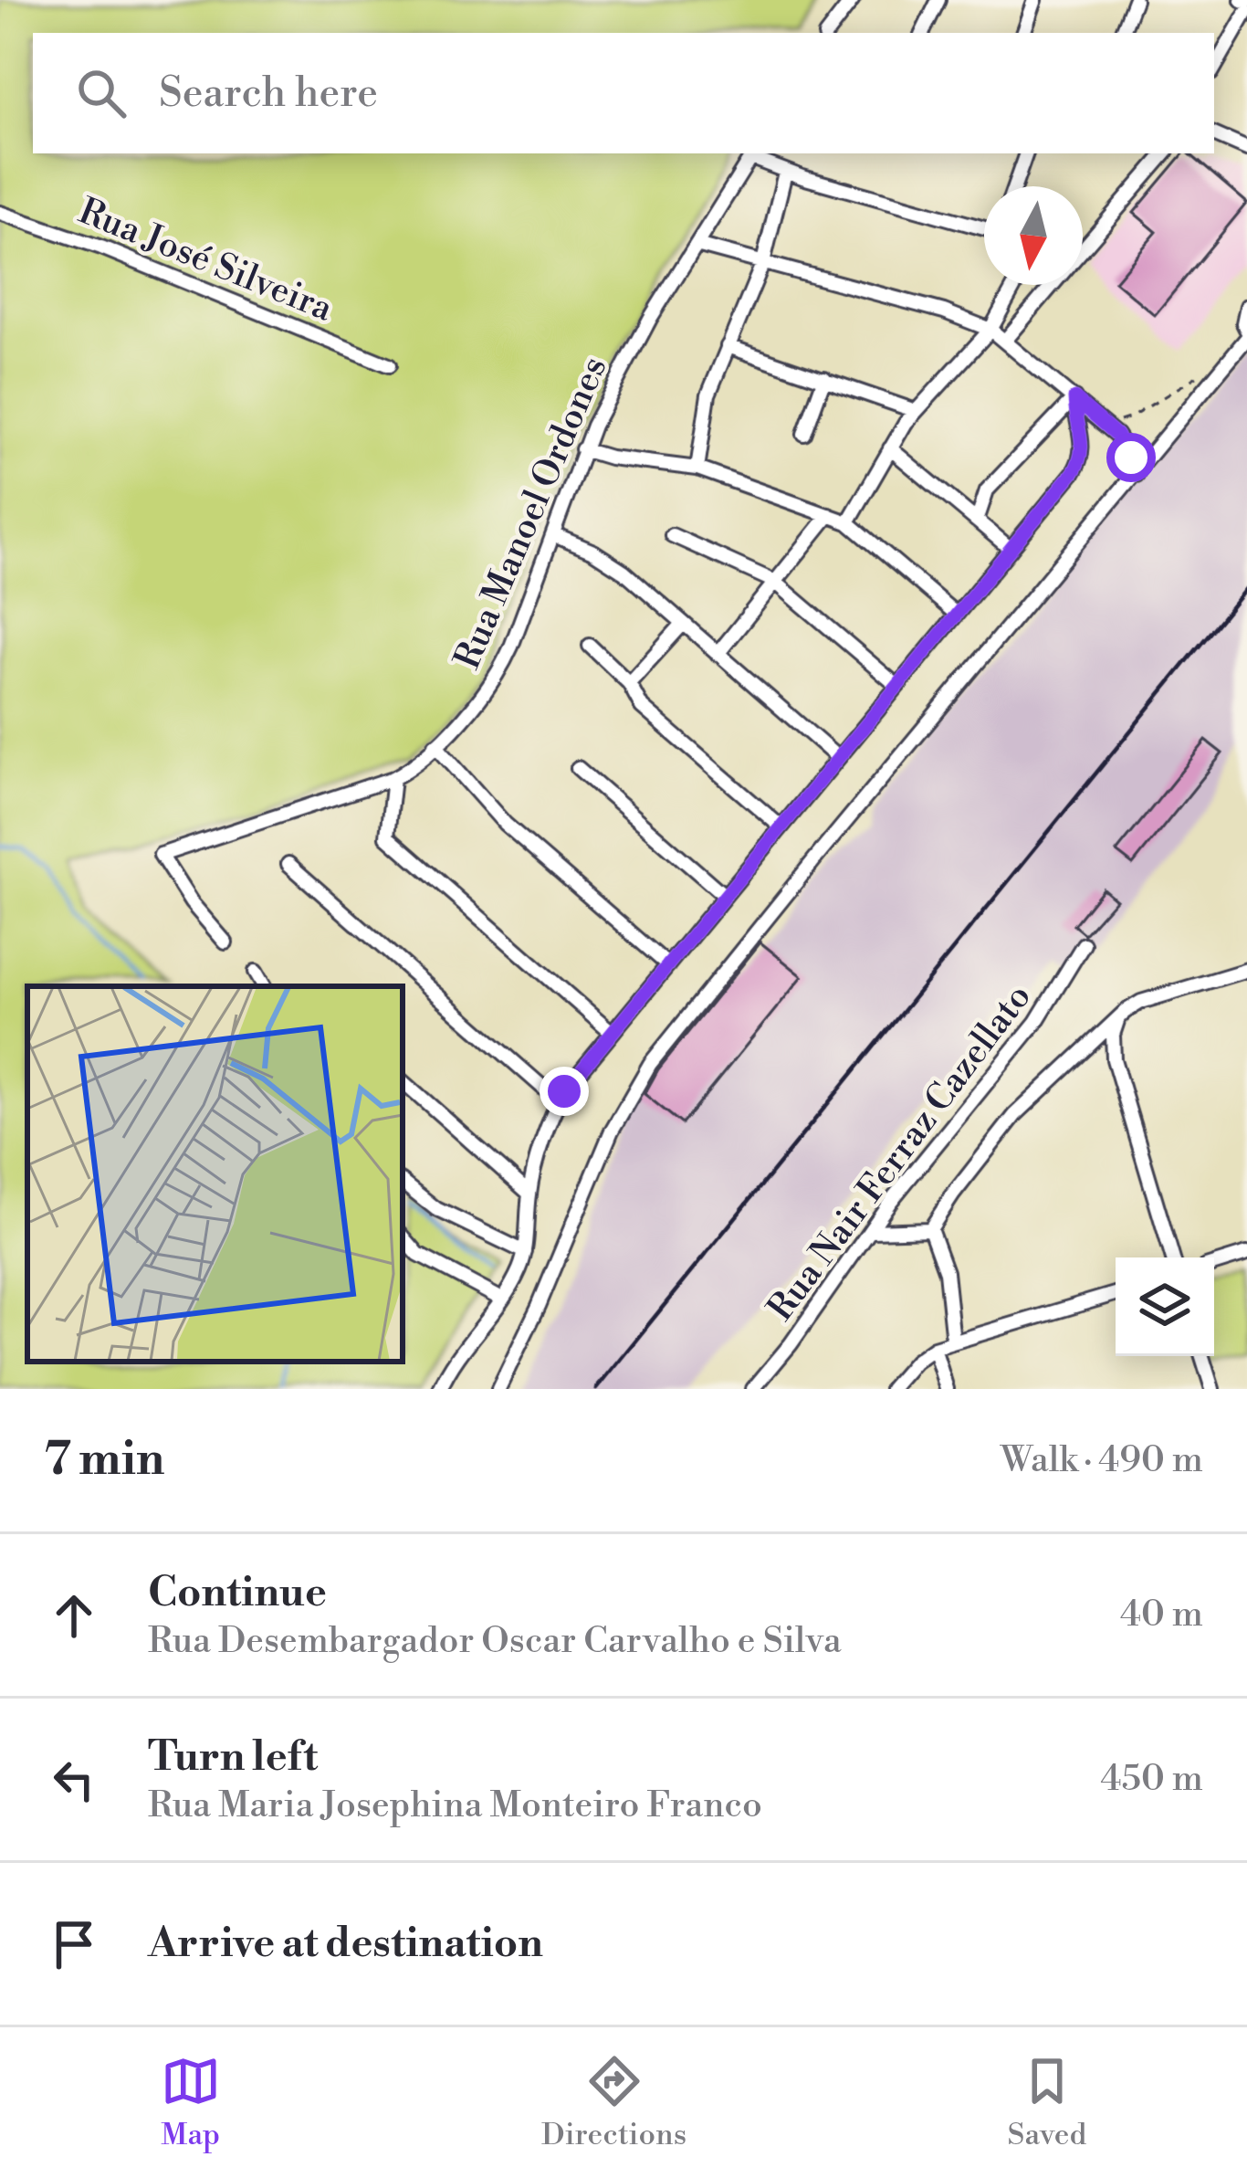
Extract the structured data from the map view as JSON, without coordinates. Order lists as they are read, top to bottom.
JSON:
{
  "streets": {
    "street": ["Rua José Silveira", "Rua Manoel Ordones", "Rua Nair Ferraz Cazellato"]
  },
  "north": "bottom",
  "page": {
    "search": "Search here",
    "heading": ["7 min", "Walk · 490 m"],
    "list": [
      ["Continue", "Rua Desembargador Oscar Carvalho e Silva", "40 m"],
      ["Turn left", "Rua Maria Josephina Monteiro Franco", "450 m"],
      "Arrive at destination"
    ],
    "nav": ["Map", "Directions", "Saved"]
  }
}
